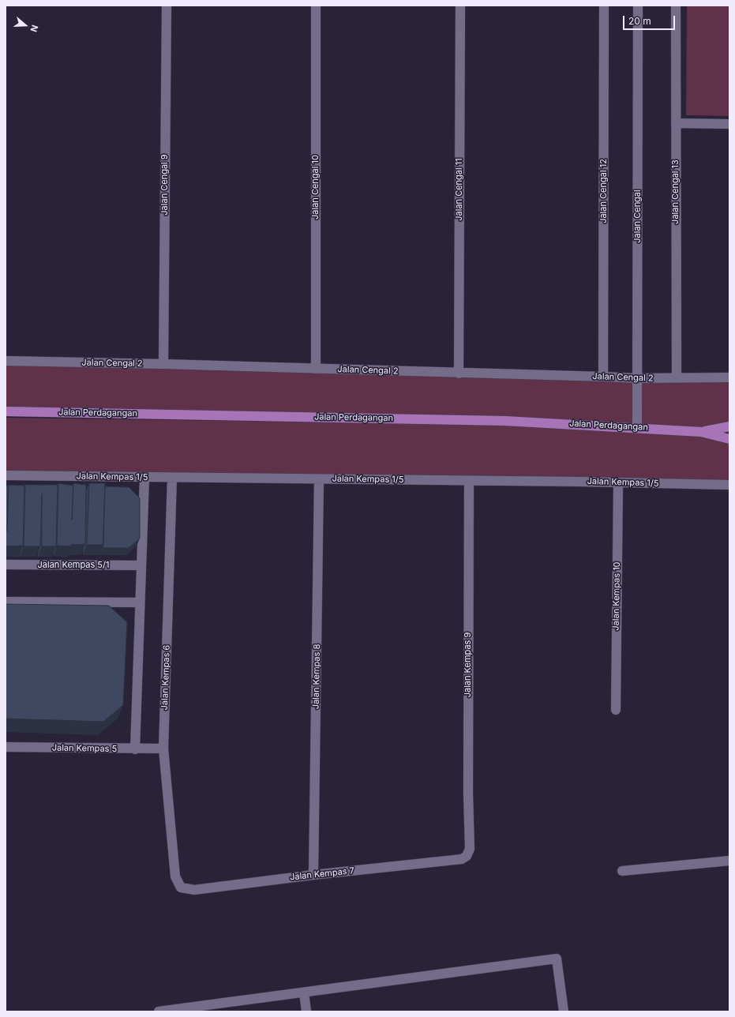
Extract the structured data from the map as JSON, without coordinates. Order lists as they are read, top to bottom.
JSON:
{
  "streets": {
    "main road": ["Jalan Perdagangan"],
    "street": [
      "Jalan Cengal 9",
      "Jalan Cengal 10",
      "Jalan Cengal 11",
      "Jalan Cengal 12",
      "Jalan Cengal 13",
      "Jalan Cengal",
      "Jalan Cengal 2",
      "Jalan Kempas 1/5",
      "Jalan Kempas 5/1",
      "Jalan Kempas 10",
      "Jalan Kempas 9",
      "Jalan Kempas 8",
      "Jalan Kempas 6",
      "Jalan Kempas 5",
      "Jalan Kempas 7"
    ]
  },
  "crossings": [
    ["Jalan Cengal 9", "Jalan Cengal 2"],
    ["Jalan Cengal 10", "Jalan Cengal 2"],
    ["Jalan Cengal 11", "Jalan Cengal 2"],
    ["Jalan Cengal 12", "Jalan Cengal 2"],
    ["Jalan Cengal 13", "Jalan Cengal 2"],
    ["Jalan Cengal", "Jalan Cengal 2"],
    ["Jalan Cengal", "Jalan Perdagangan"],
    ["Jalan Kempas 1/5", "Jalan Kempas 10"],
    ["Jalan Kempas 1/5", "Jalan Kempas 9"],
    ["Jalan Kempas 1/5", "Jalan Kempas 8"],
    ["Jalan Kempas 1/5", "Jalan Kempas 6"],
    ["Jalan Kempas 9", "Jalan Kempas 7"],
    ["Jalan Kempas 8", "Jalan Kempas 7"],
    ["Jalan Kempas 6", "Jalan Kempas 5"],
    ["Jalan Kempas 6", "Jalan Kempas 7"]
  ],
  "scale_bar": "20 m",
  "north": "right"
}
